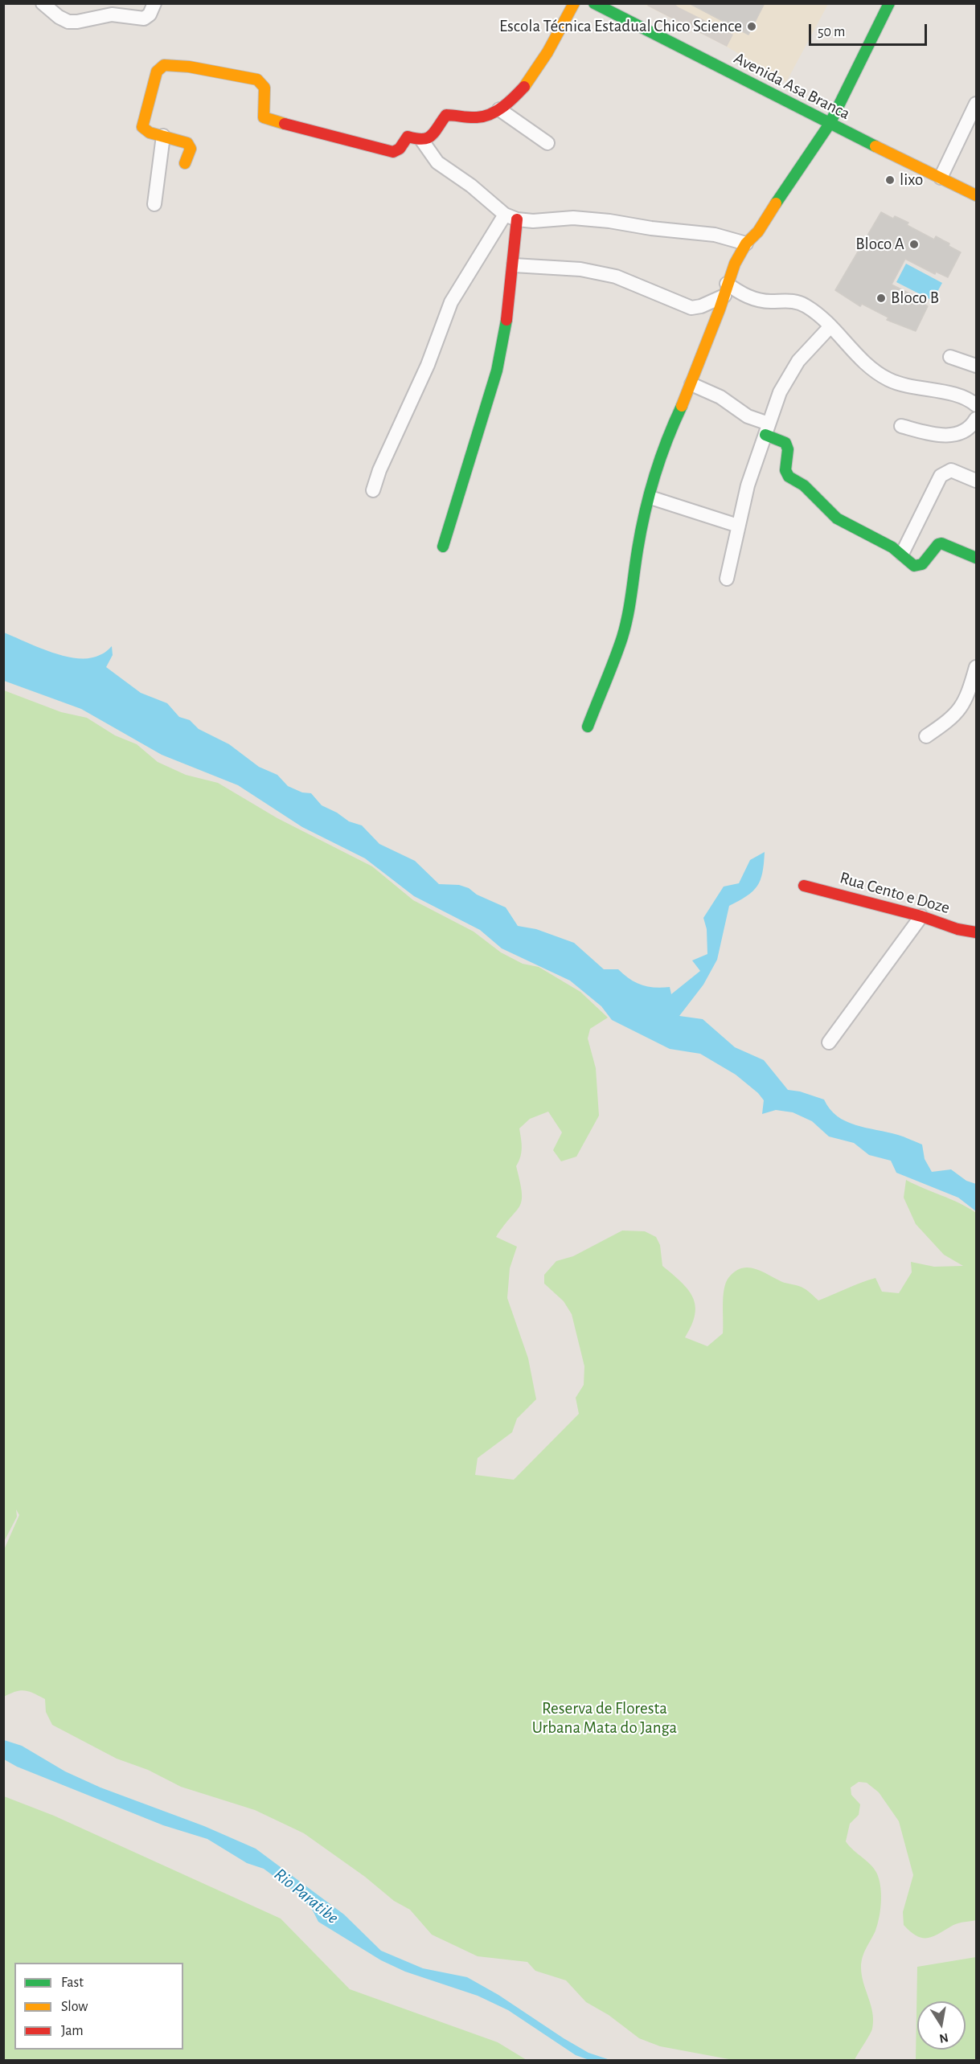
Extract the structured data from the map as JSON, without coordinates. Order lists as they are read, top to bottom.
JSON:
{
  "streets": {
    "street": ["Avenida Asa Branca", "Rua Cento e Doze"]
  },
  "water": ["Rio Paratibe"],
  "parks": ["Reserva de Floresta Urbana Mata do Janga"],
  "places": [
    "Escola Técnica Estadual Chico Science",
    "lixo",
    "Bloco A",
    "Bloco B"
  ],
  "legend": ["Fast", "Slow", "Jam"],
  "scale_bar": "50 m",
  "north": "bottom"
}
